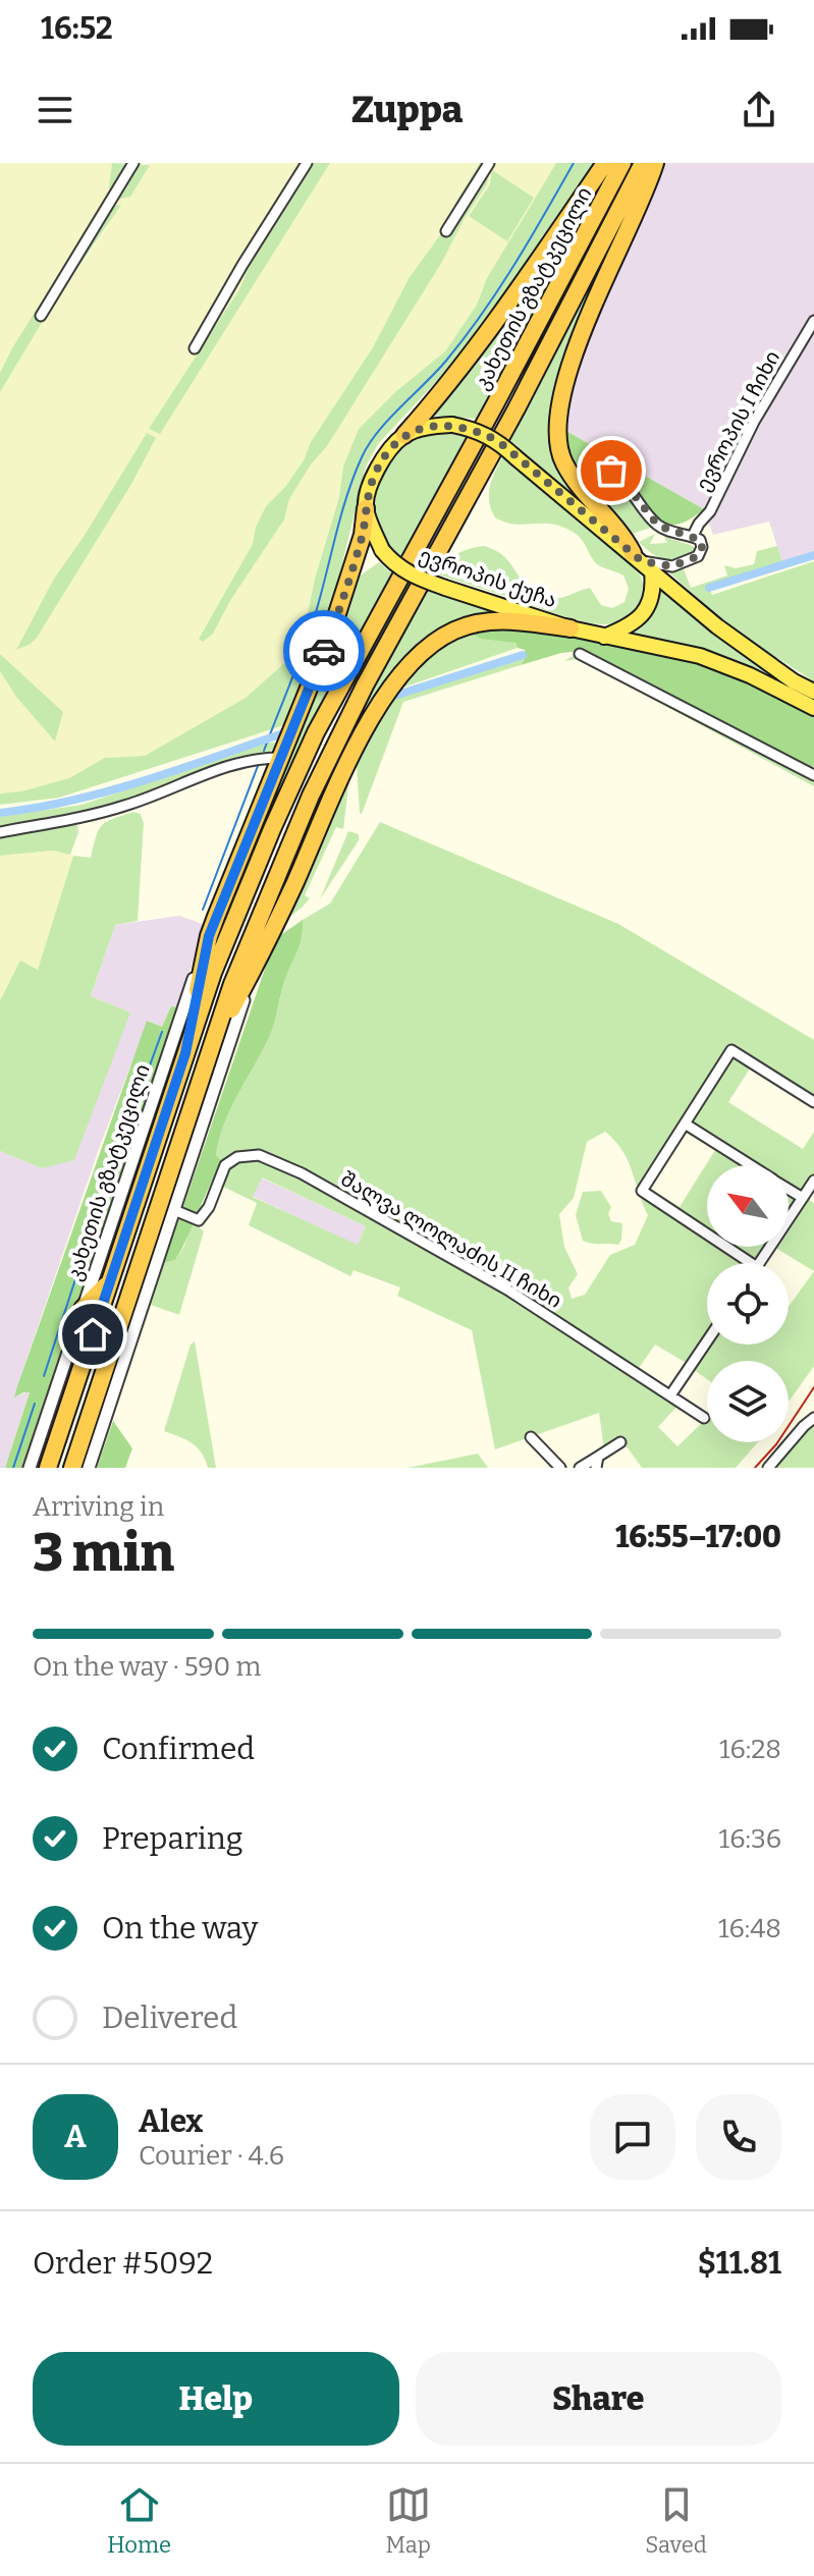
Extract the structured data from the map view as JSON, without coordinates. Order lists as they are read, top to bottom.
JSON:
{
  "streets": {
    "highway": ["კახეთის გზატკეცილი"],
    "main road": ["ევროპის ქუჩა"],
    "street": ["ევროპის I ჩიხი", "შალვა ლოლაძის II ჩიხი"]
  },
  "north": "top left",
  "page": {
    "status": "16:52",
    "header": "Zuppa",
    "heading": ["3 min", "Arriving in", "16:55–17:00"],
    "panel": [
      "Alex",
      "Courier · 4.6",
      "Order #5092",
      "$11.81"
    ],
    "bar": "On the way · 590 m",
    "list": [
      ["Confirmed", "16:28"],
      ["Preparing", "16:36"],
      ["On the way", "16:48"],
      "Delivered"
    ],
    "round": "A",
    "buttons": ["Help", "Share"],
    "tabs": ["Home", "Map", "Saved"]
  }
}
